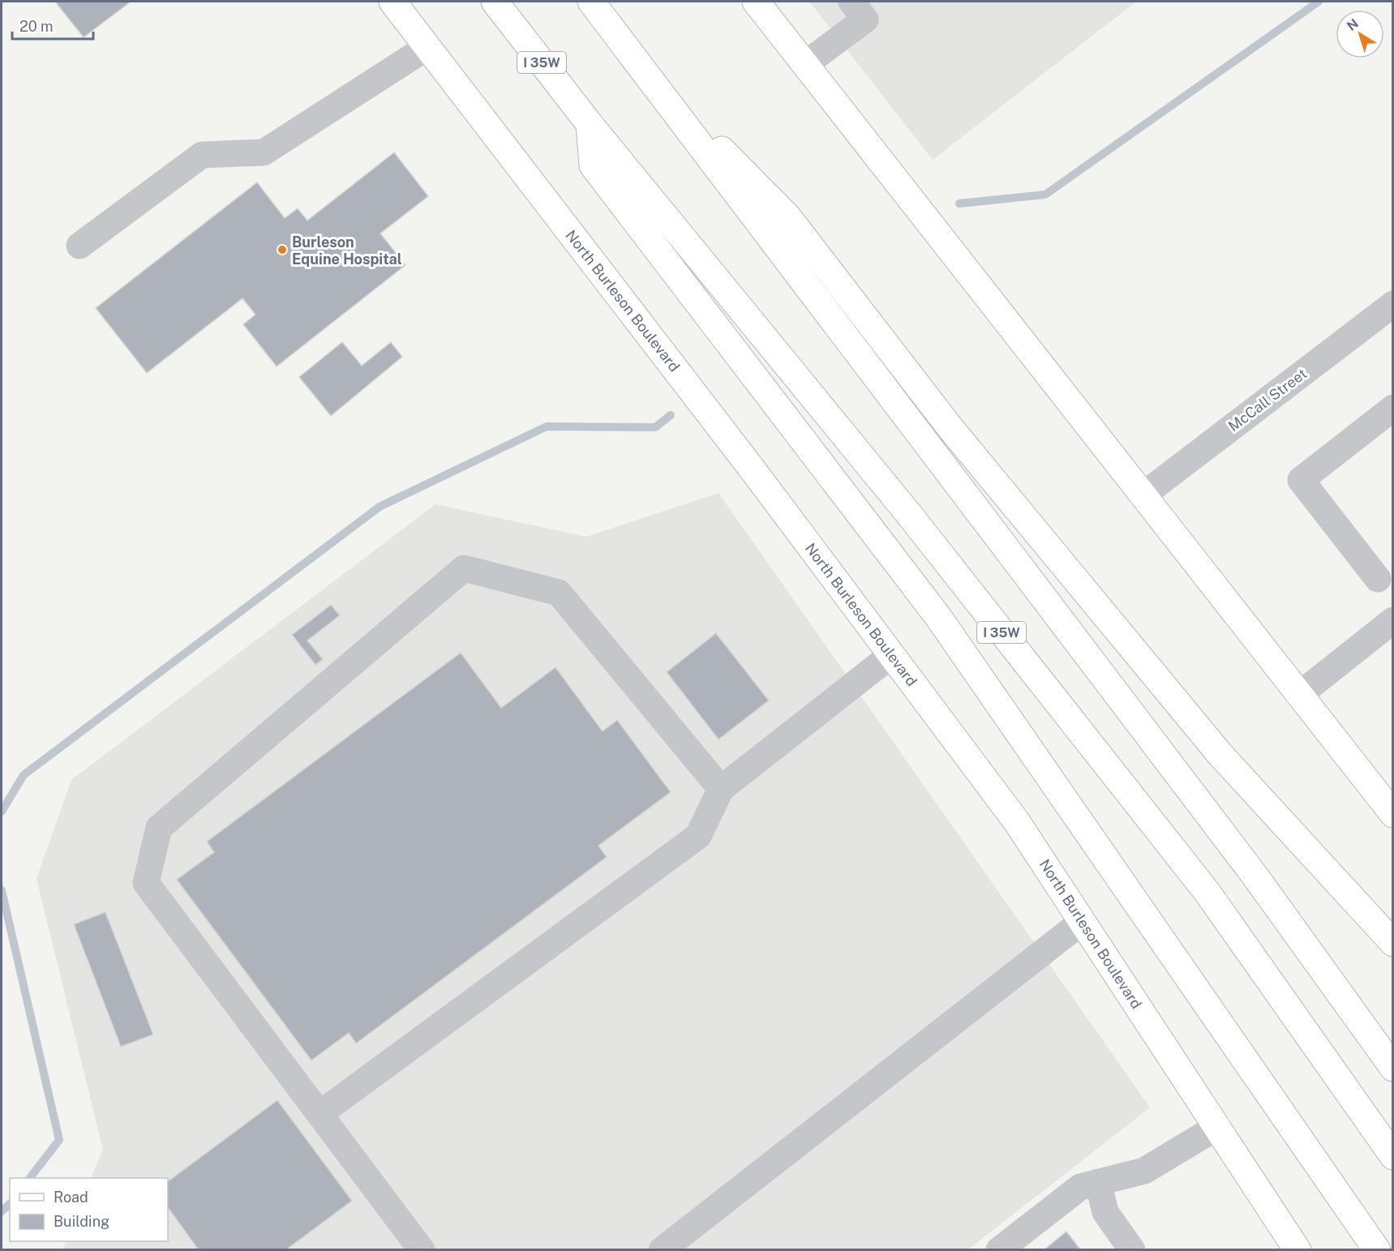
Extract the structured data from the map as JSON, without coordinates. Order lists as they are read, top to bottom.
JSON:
{
  "streets": {
    "main road": ["I 35W", "North Burleson Boulevard"],
    "street": ["McCall Street"]
  },
  "places": ["Burleson Equine Hospital"],
  "legend": ["Road", "Building"],
  "scale_bar": "20 m",
  "north": "top left"
}
